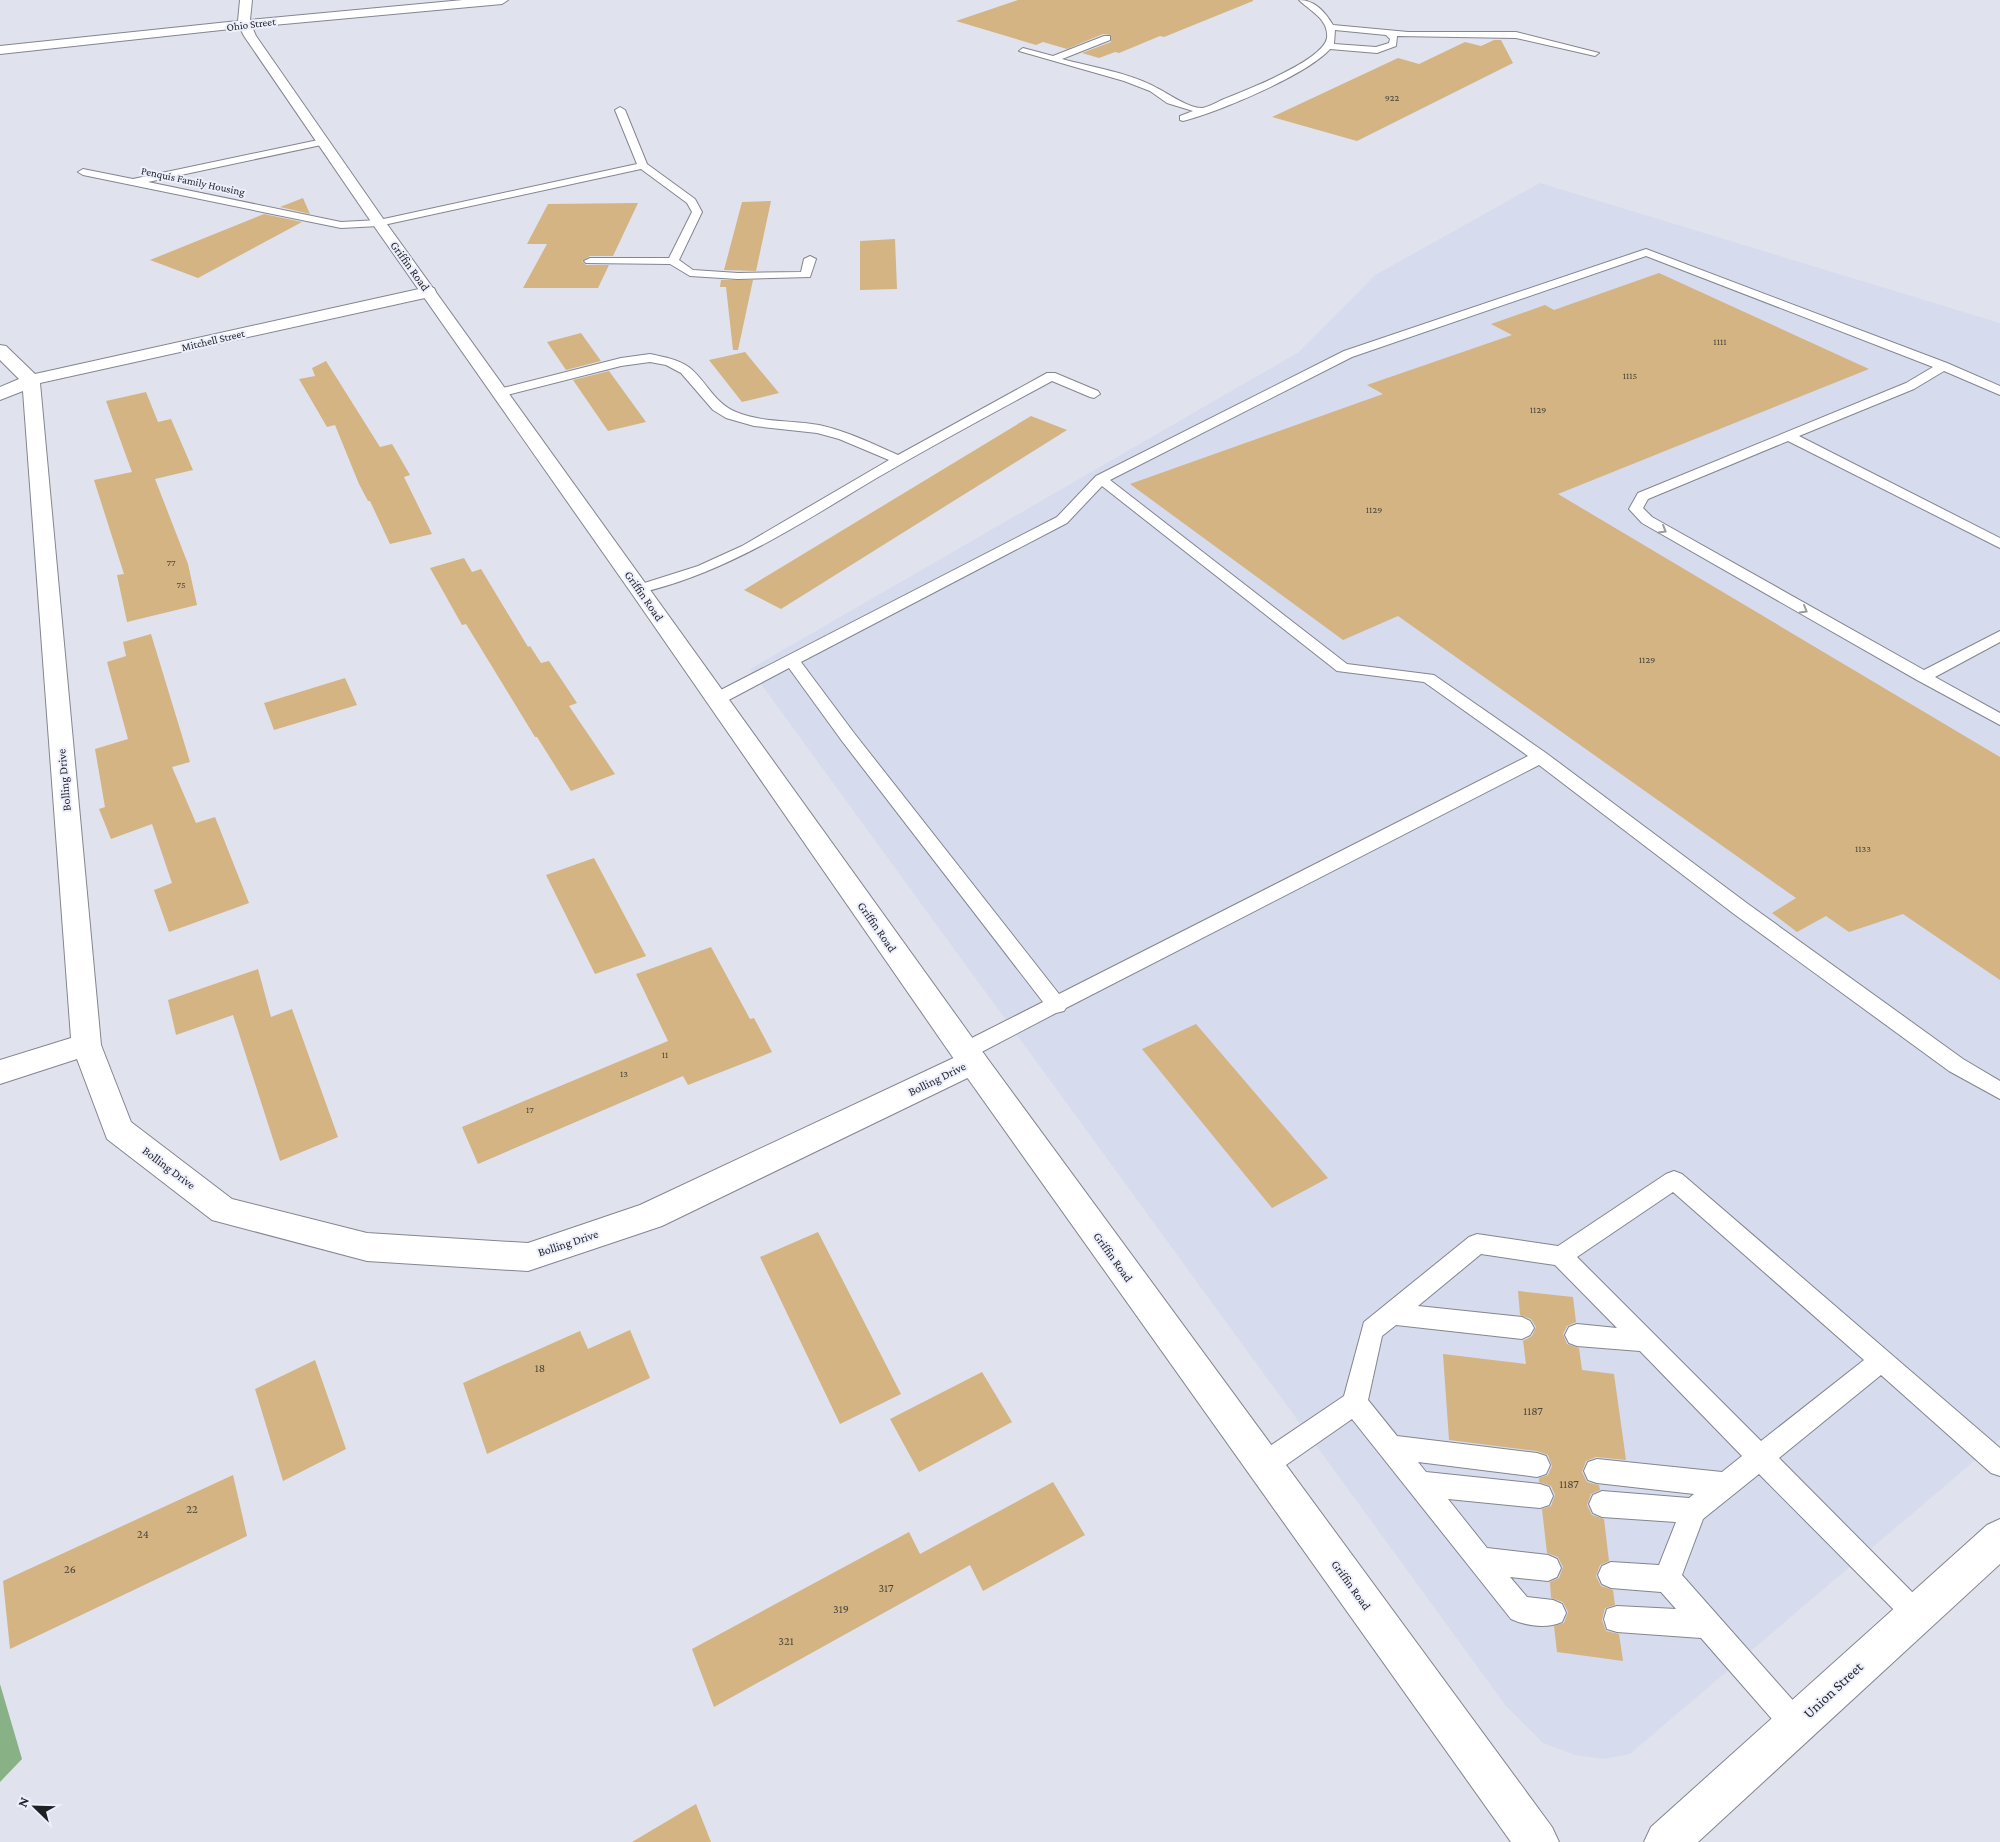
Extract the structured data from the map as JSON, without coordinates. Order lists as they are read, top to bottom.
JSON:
{
  "streets": {
    "main road": [
      "Ohio Street",
      "Griffin Road",
      "Mitchell Street",
      "Bolling Drive",
      "Union Street"
    ],
    "lane": ["Penquis Family Housing"]
  },
  "crossings": [
    ["Ohio Street", "Griffin Road"],
    ["Penquis Family Housing", "Griffin Road"],
    ["Griffin Road", "Mitchell Street"],
    ["Griffin Road", "Bolling Drive"],
    ["Mitchell Street", "Bolling Drive"]
  ],
  "house_numbers": [
    "922",
    "1111",
    "1115",
    "1129",
    "1129",
    "77",
    "75",
    "1129",
    "1133",
    "11",
    "13",
    "17",
    "18",
    "1187",
    "1187",
    "22",
    "24",
    "26",
    "317",
    "319",
    "321"
  ],
  "north": "top left"
}
